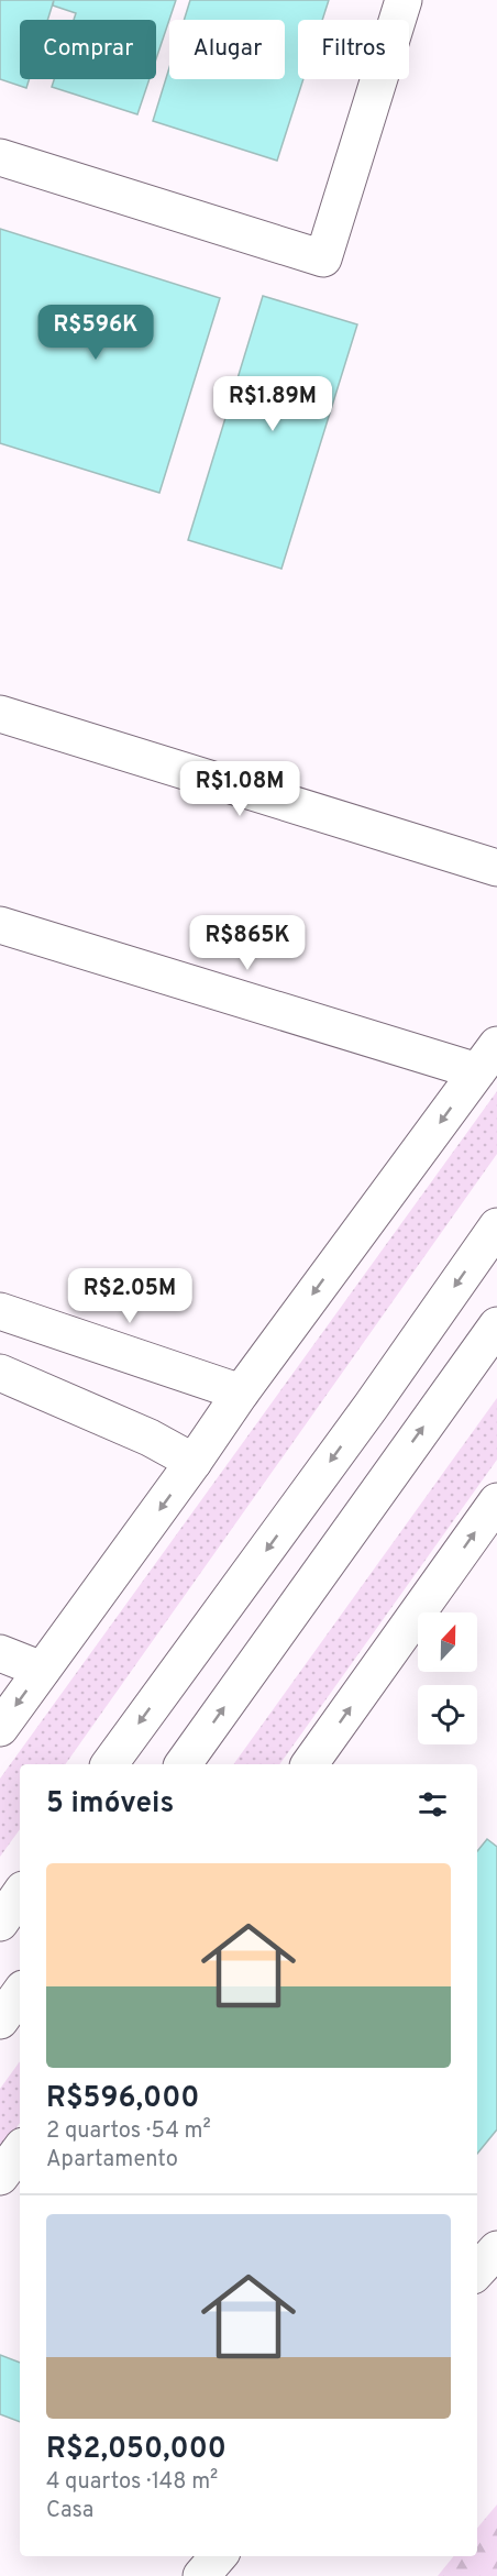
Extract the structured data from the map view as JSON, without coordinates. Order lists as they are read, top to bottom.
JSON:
{
  "north": "top",
  "page": {
    "chip": ["Comprar", "Alugar", "Filtros"],
    "price": [
      "R$596K",
      "R$1.89M",
      "R$1.08M",
      "R$865K",
      "R$2.05M"
    ],
    "heading": "5 imóveis",
    "list": [
      {
        "name": "R$596,000",
        "note": "2 quartos · 54 m² · Apartamento"
      },
      {
        "name": "R$2,050,000",
        "note": "4 quartos · 148 m² · Casa"
      }
    ]
  }
}
